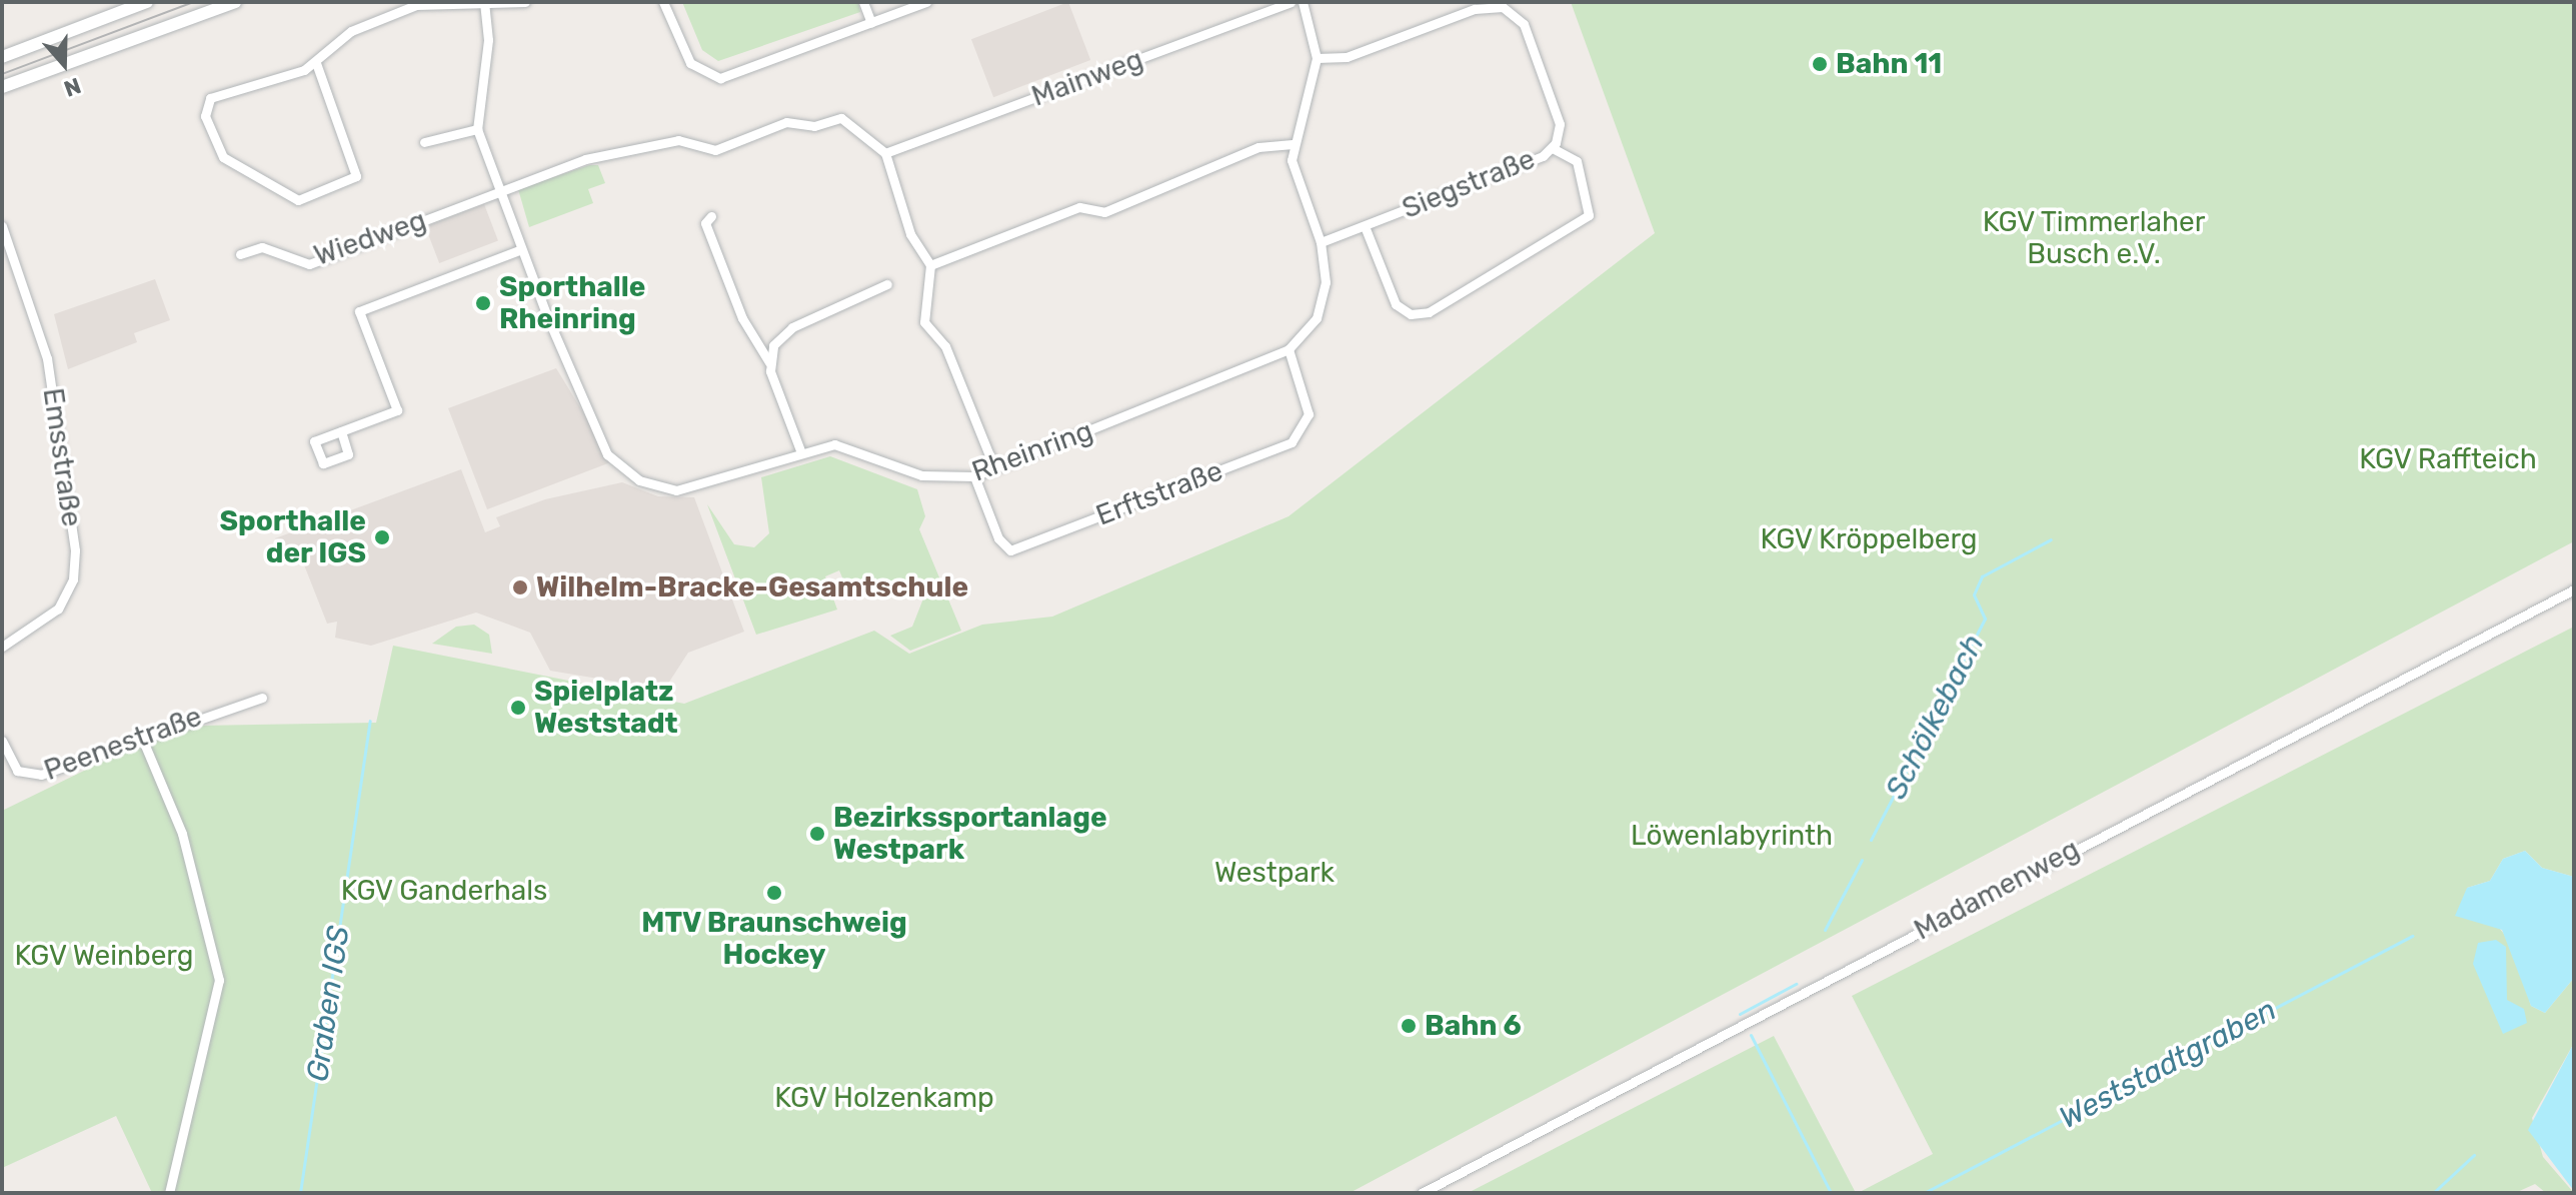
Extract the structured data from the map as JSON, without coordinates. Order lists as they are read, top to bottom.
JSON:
{
  "streets": {
    "street": [
      "Mainweg",
      "Siegstraße",
      "Wiedweg",
      "Rheinring",
      "Emsstraße",
      "Erftstraße",
      "Peenestraße",
      "Madamenweg"
    ]
  },
  "crossings": [
    ["Mainweg", "Wiedweg"],
    ["Wiedweg", "Rheinring"],
    ["Rheinring", "Erftstraße"]
  ],
  "water": ["Schölkebach", "Graben IGS", "Weststadtgraben"],
  "parks": [
    "KGV Timmerlaher Busch e.V.",
    "KGV Raffteich",
    "KGV Kröppelberg",
    "Löwenlabyrinth",
    "Westpark",
    "KGV Ganderhals",
    "KGV Weinberg",
    "KGV Holzenkamp"
  ],
  "places": [
    "Bahn 11",
    "Sporthalle Rheinring",
    "Sporthalle der IGS",
    "Wilhelm-Bracke-Gesamtschule",
    "Spielplatz Weststadt",
    "Bezirkssportanlage Westpark",
    "MTV Braunschweig Hockey",
    "Bahn 6"
  ],
  "north": "bottom"
}
